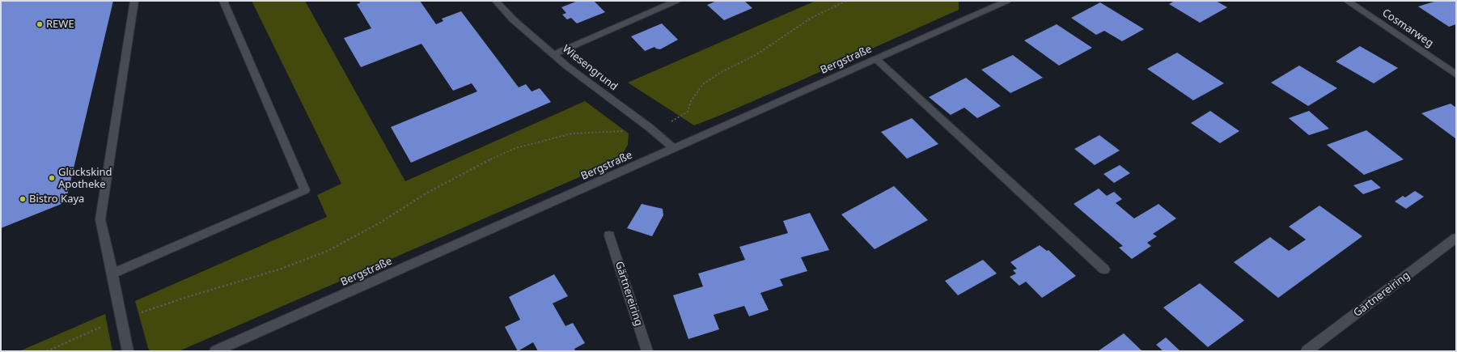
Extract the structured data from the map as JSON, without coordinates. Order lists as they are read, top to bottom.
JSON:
{
  "streets": {
    "street": [
      "Cosmarweg",
      "Bergstraße",
      "Wiesengrund",
      "Gärtnereiring"
    ]
  },
  "crossings": [
    ["Bergstraße", "Wiesengrund"]
  ],
  "places": ["REWE", "Glückskind Apotheke", "Bistro Kaya"]
}
